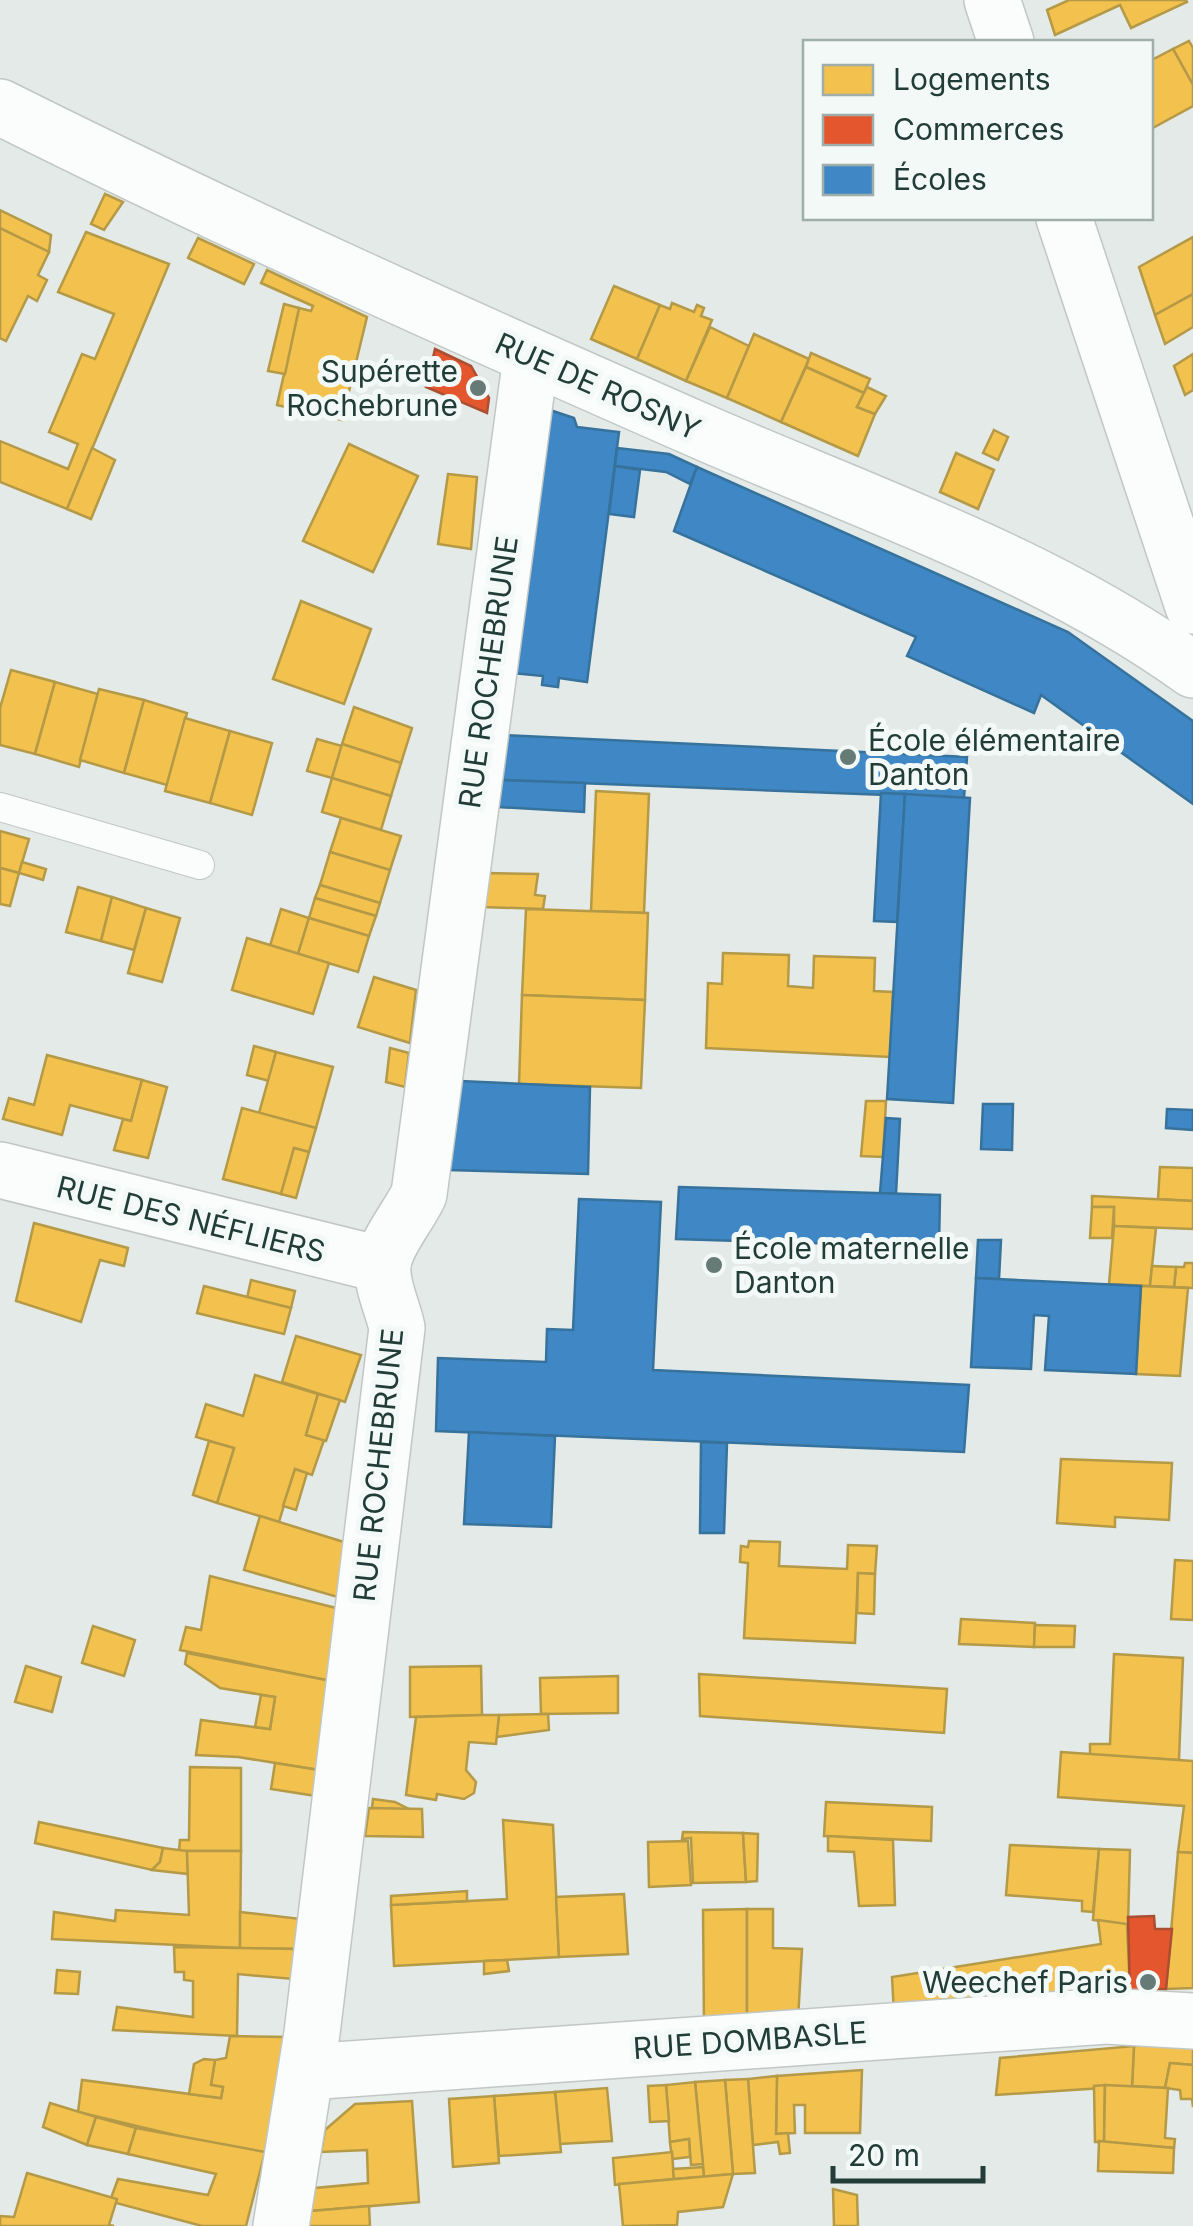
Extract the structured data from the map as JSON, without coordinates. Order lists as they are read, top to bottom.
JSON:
{
  "streets": {
    "street": [
      "RUE DE ROSNY",
      "RUE ROCHEBRUNE",
      "RUE DES NÉFLIERS",
      "RUE DOMBASLE"
    ]
  },
  "crossings": [
    ["RUE DE ROSNY", "RUE ROCHEBRUNE"],
    ["RUE ROCHEBRUNE", "RUE DES NÉFLIERS"],
    ["RUE ROCHEBRUNE", "RUE DOMBASLE"]
  ],
  "places": [
    "Supérette Rochebrune",
    "École élémentaire Danton",
    "École maternelle Danton",
    "Weechef Paris"
  ],
  "legend": ["Logements", "Commerces", "Écoles"],
  "scale_bar": "20 m"
}
